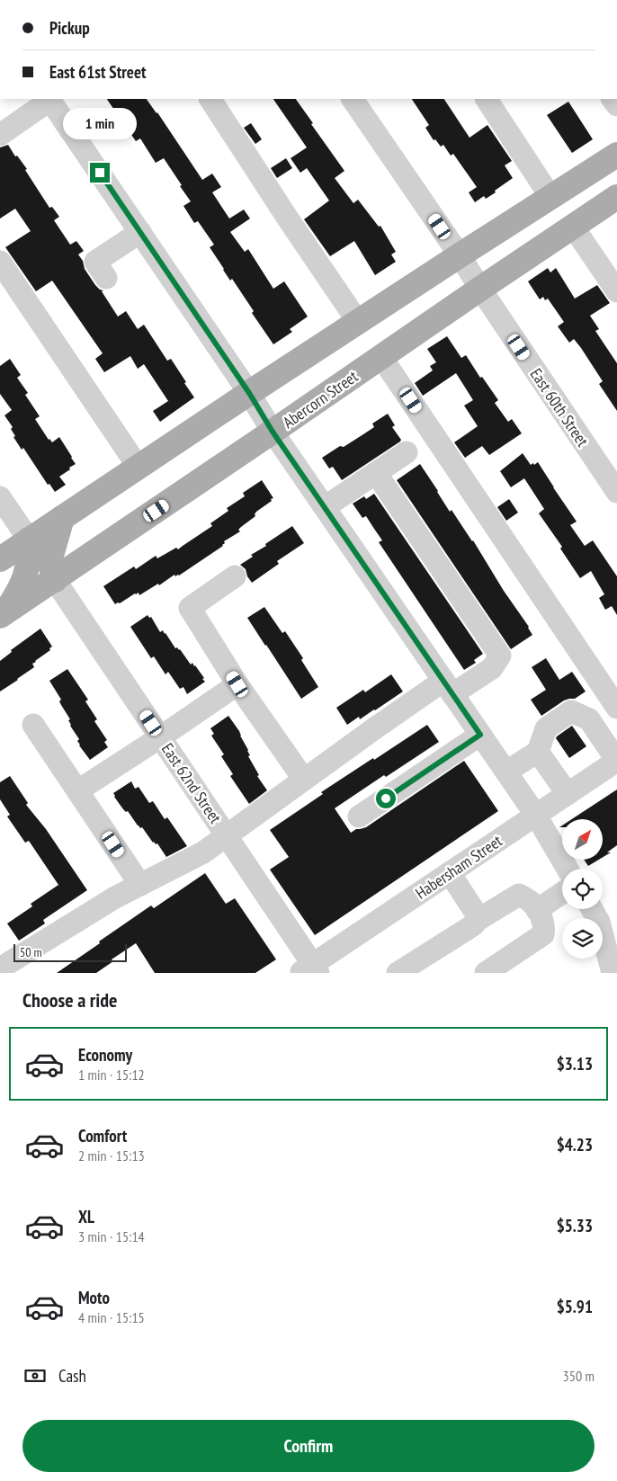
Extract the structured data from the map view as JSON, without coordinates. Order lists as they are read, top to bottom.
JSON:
{
  "streets": {
    "main road": ["Abercorn Street"],
    "street": ["East 60th Street", "East 62nd Street", "Habersham Street"]
  },
  "crossings": [
    ["Abercorn Street", "East 60th Street"],
    ["Abercorn Street", "East 62nd Street"],
    ["East 62nd Street", "Habersham Street"]
  ],
  "scale_bar": "50 m",
  "north": "top right",
  "page": {
    "banner": ["Pickup", "East 61st Street"],
    "bubble": "1 min",
    "scale": "50 m",
    "heading": "Choose a ride",
    "list": [
      {
        "name": "Economy",
        "note": "1 min · 15:12",
        "value": "$3.13"
      },
      {
        "name": "Comfort",
        "note": "2 min · 15:13",
        "value": "$4.23"
      },
      {
        "name": "XL",
        "note": "3 min · 15:14",
        "value": "$5.33"
      },
      {
        "name": "Moto",
        "note": "4 min · 15:15",
        "value": "$5.91"
      }
    ],
    "pay": ["Cash", "350 m"],
    "buttons": "Confirm"
  }
}
